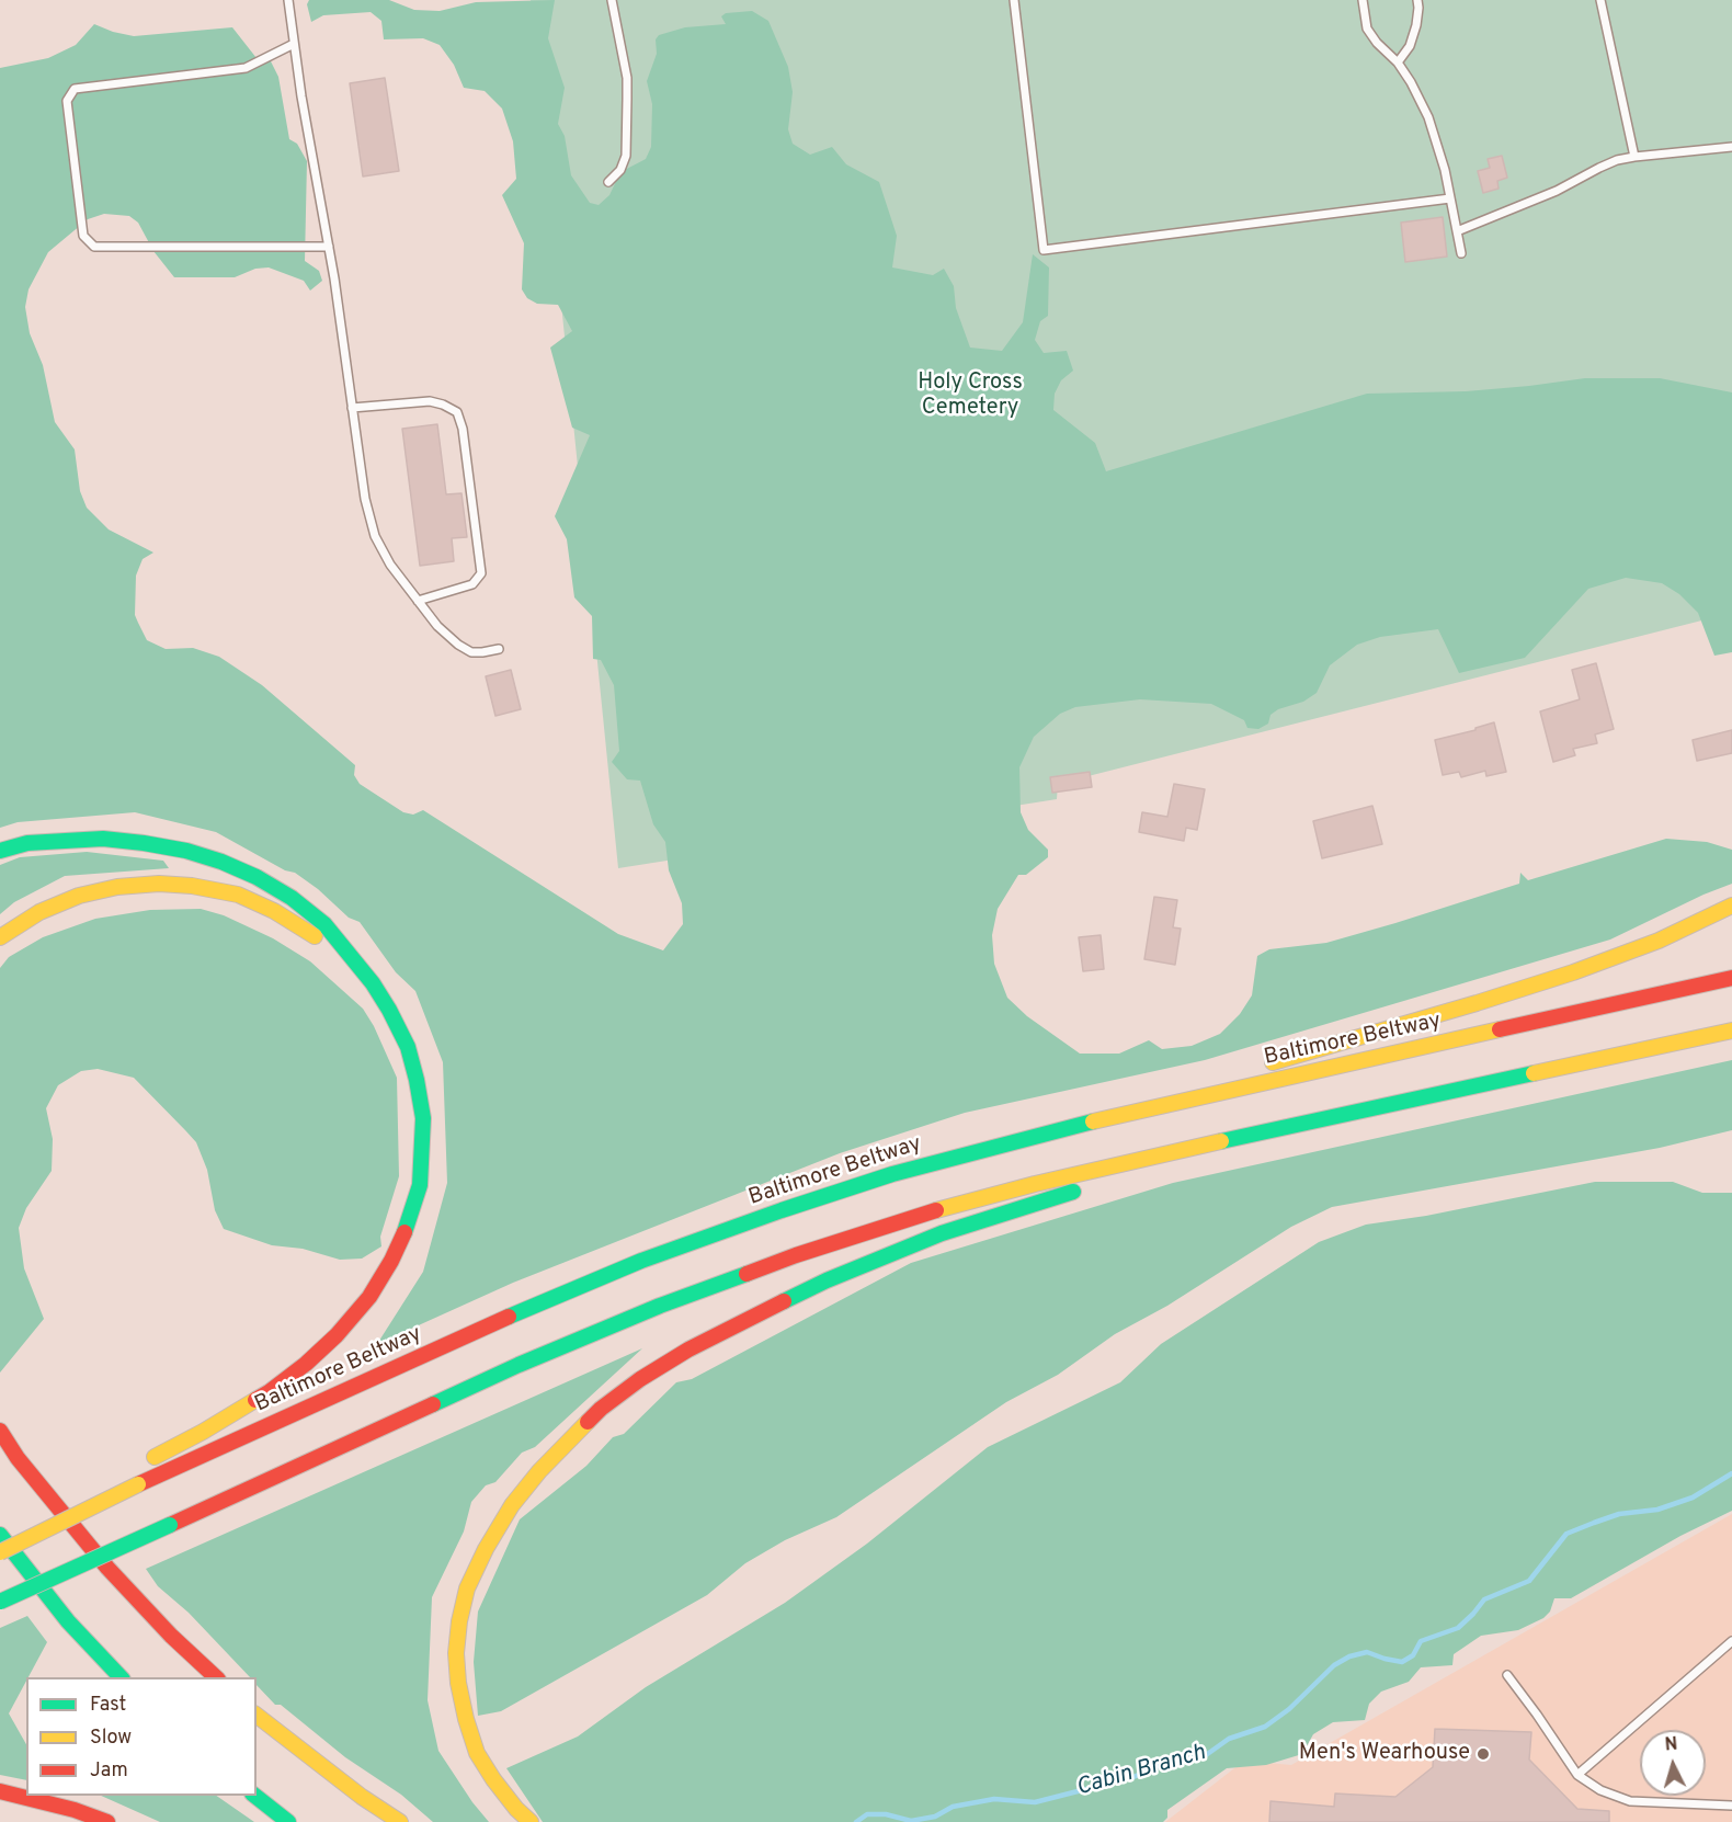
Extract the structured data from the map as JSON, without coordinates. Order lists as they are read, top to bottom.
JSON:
{
  "streets": {
    "highway": ["Baltimore Beltway"]
  },
  "water": ["Cabin Branch"],
  "parks": ["Holy Cross Cemetery"],
  "places": ["Men's Wearhouse"],
  "legend": ["Fast", "Slow", "Jam"],
  "north": "top"
}
